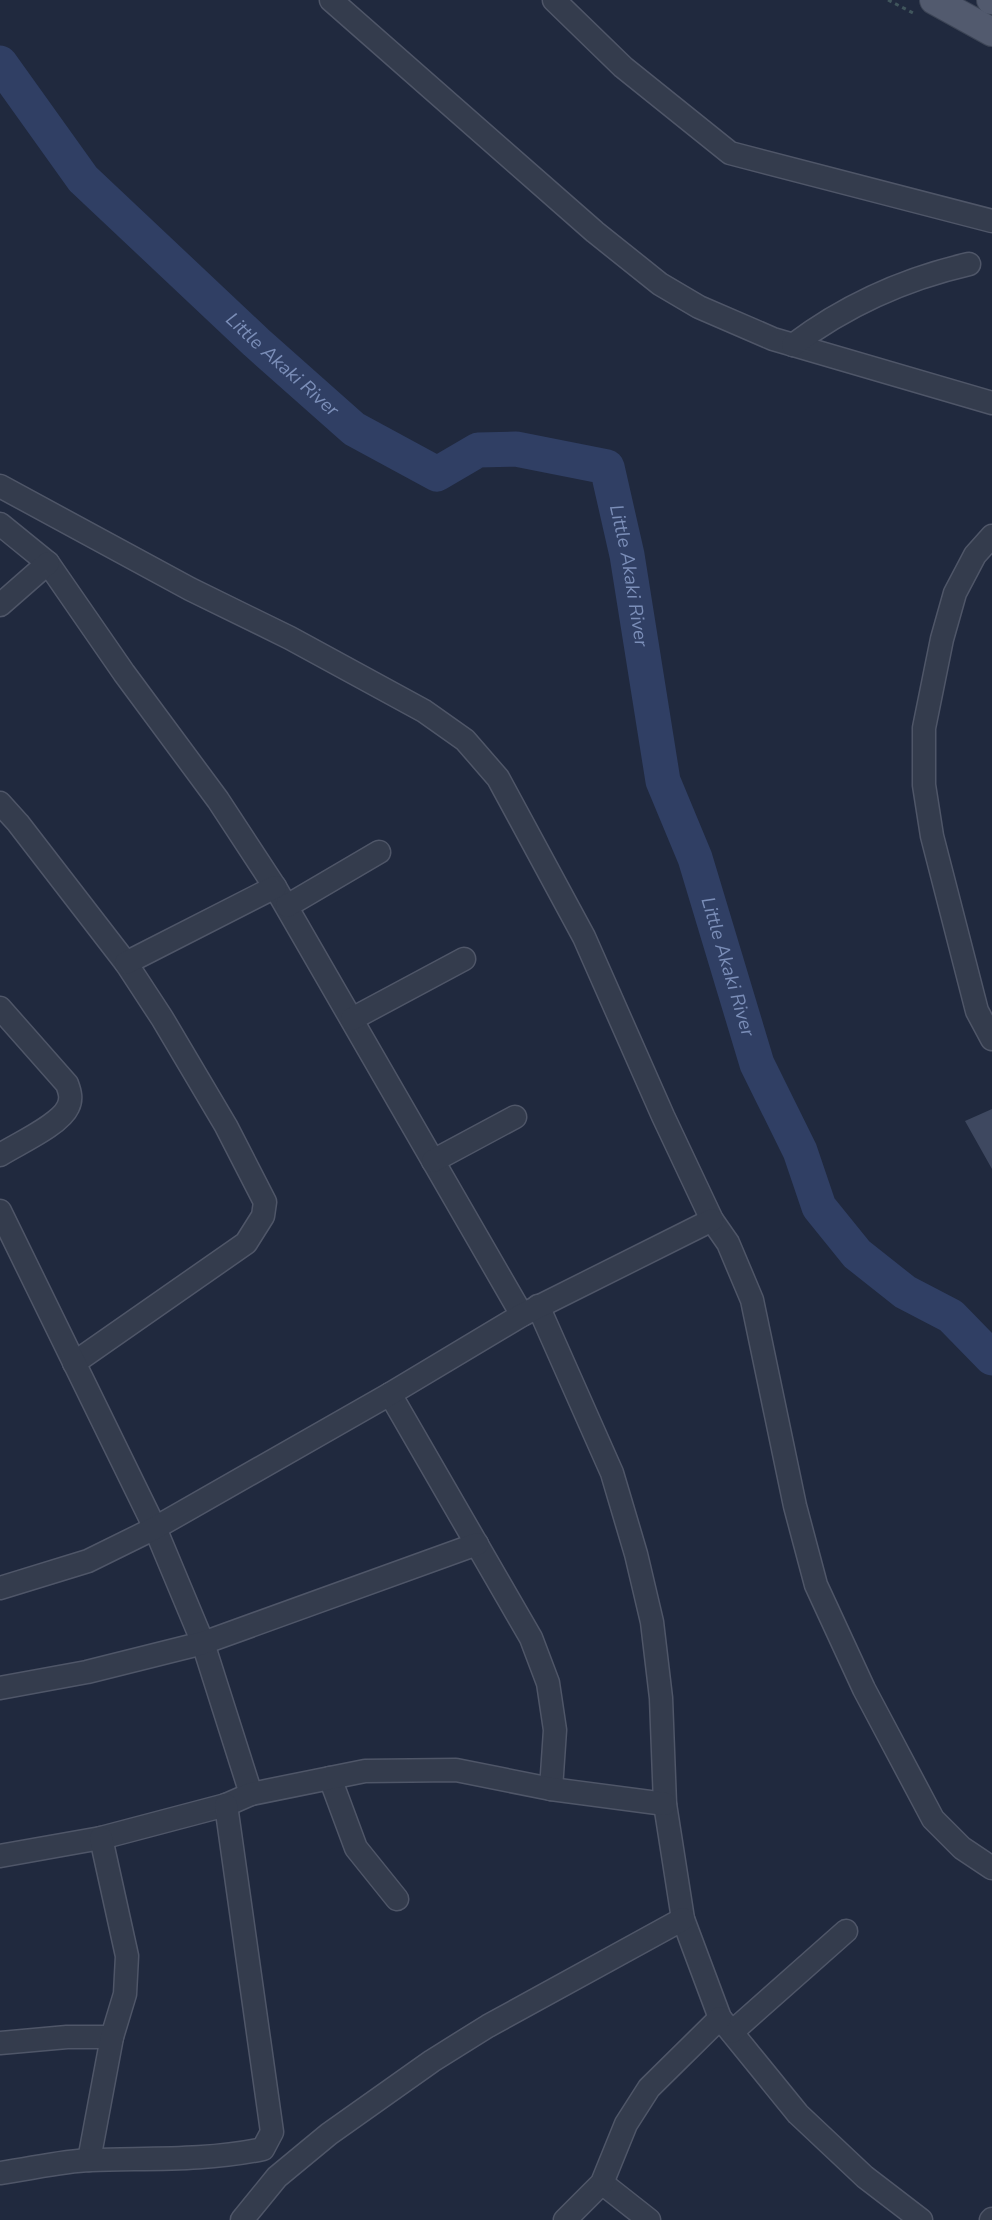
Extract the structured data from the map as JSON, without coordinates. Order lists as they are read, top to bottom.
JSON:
{
  "water": ["Little Akaki River"]
}
